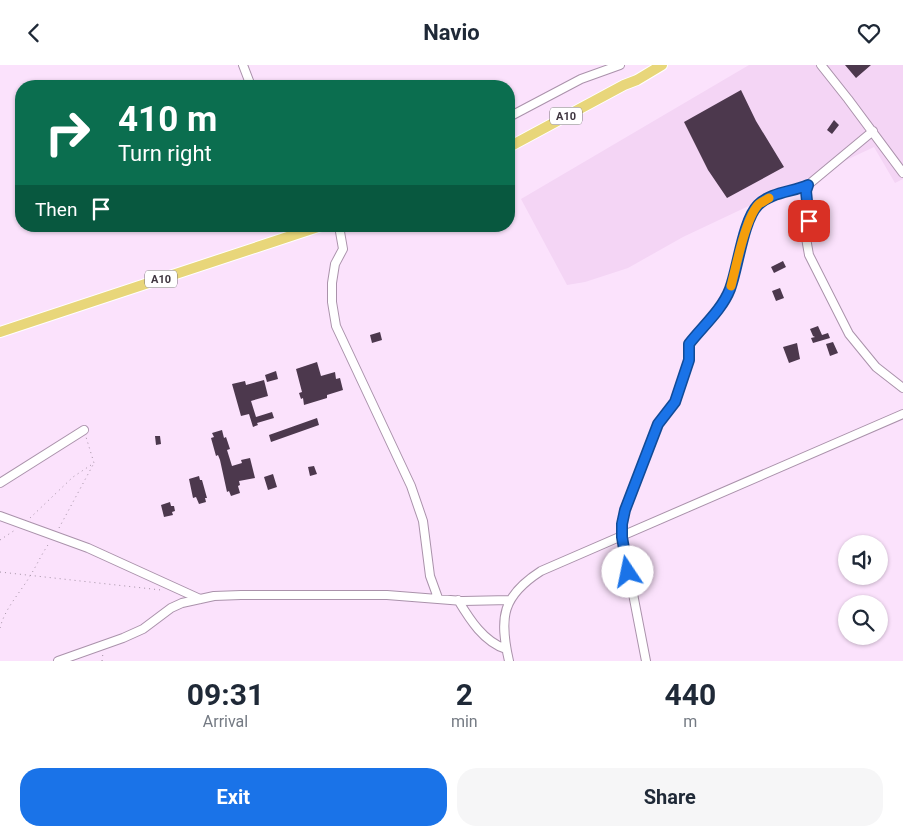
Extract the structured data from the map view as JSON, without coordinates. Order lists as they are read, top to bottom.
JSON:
{
  "streets": {
    "main road": ["A10"]
  },
  "page": {
    "header": "Navio",
    "turn": ["410 m", "Turn right"],
    "then": "Then",
    "eta": [
      "09:31",
      "Arrival",
      "2",
      "min",
      "440",
      "m"
    ],
    "buttons": ["Exit", "Share"]
  }
}
